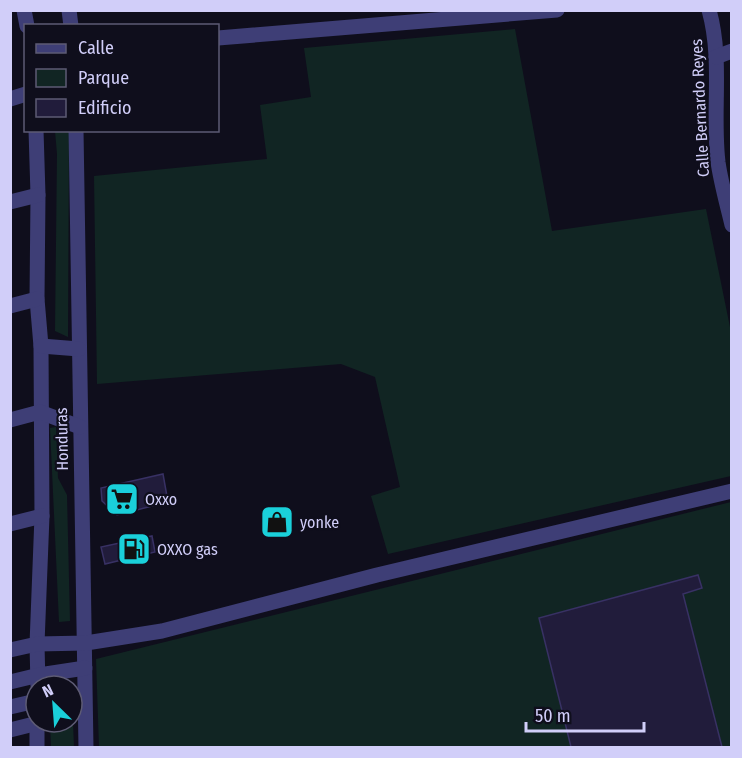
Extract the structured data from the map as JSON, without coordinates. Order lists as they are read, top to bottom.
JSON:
{
  "streets": {
    "street": ["Calle Bernardo Reyes", "Honduras"]
  },
  "places": {
    "supermarket": ["Oxxo"],
    "shop": ["yonke"],
    "fuel station": ["OXXO gas"]
  },
  "legend": ["Calle", "Parque", "Edificio"],
  "scale_bar": "50 m",
  "north": "top left"
}
